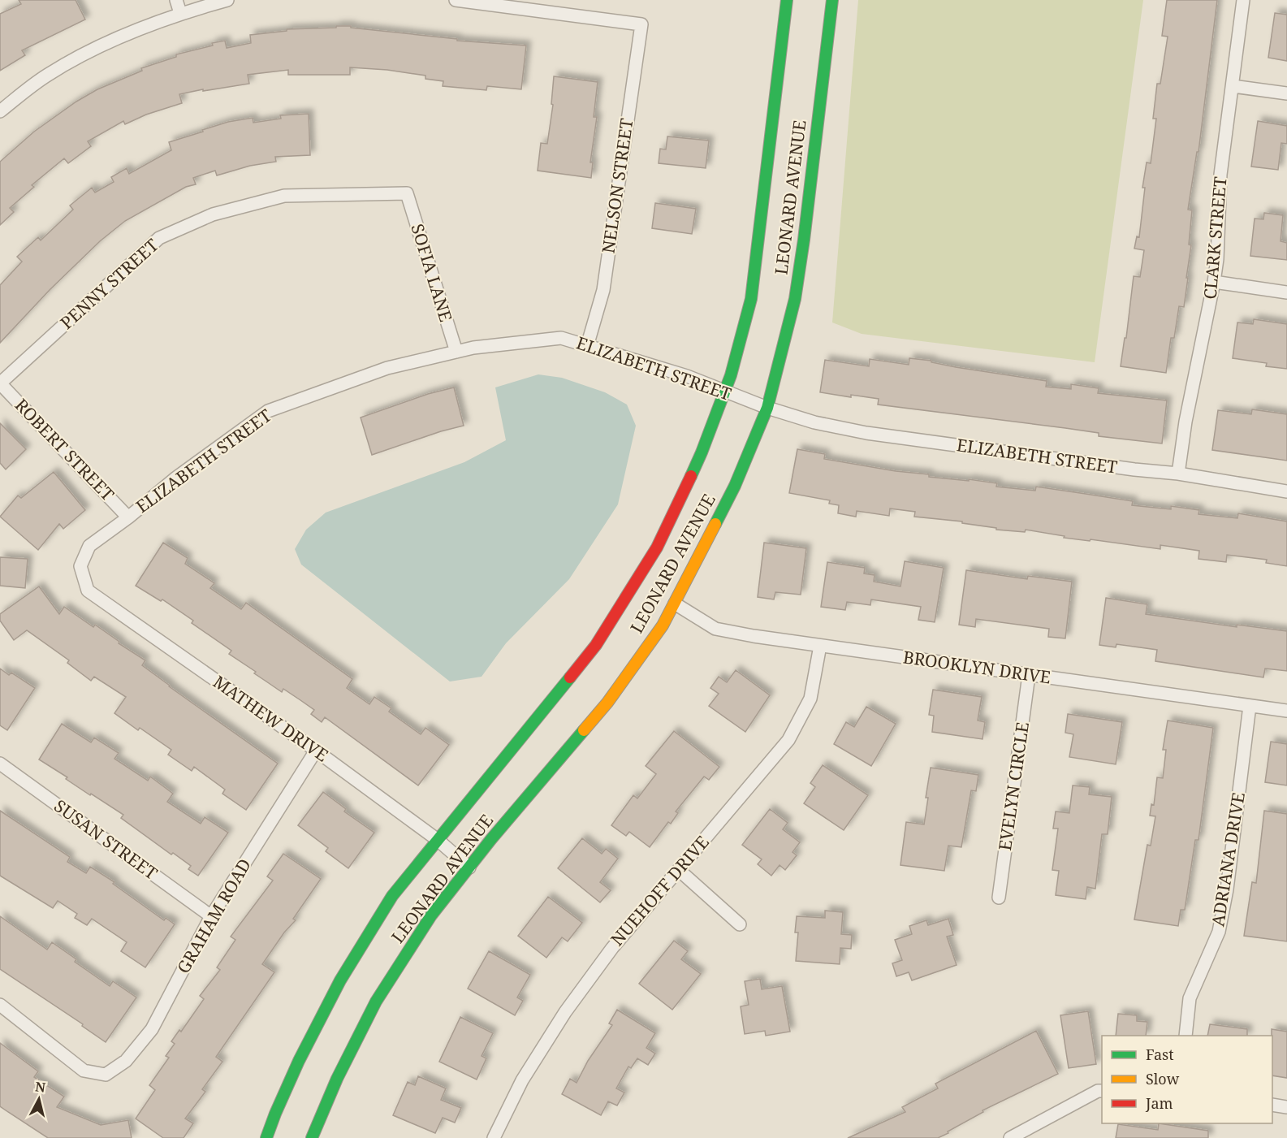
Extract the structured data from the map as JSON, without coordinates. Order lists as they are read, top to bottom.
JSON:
{
  "streets": {
    "street": [
      "NELSON STREET",
      "LEONARD AVENUE",
      "CLARK STREET",
      "SOFIA LANE",
      "PENNY STREET",
      "ELIZABETH STREET",
      "ROBERT STREET",
      "BROOKLYN DRIVE",
      "MATHEW DRIVE",
      "EVELYN CIRCLE",
      "SUSAN STREET",
      "ADRIANA DRIVE",
      "NUEHOFF DRIVE",
      "GRAHAM ROAD"
    ]
  },
  "crossings": [
    ["NELSON STREET", "ELIZABETH STREET"],
    ["LEONARD AVENUE", "ELIZABETH STREET"],
    ["LEONARD AVENUE", "BROOKLYN DRIVE"],
    ["LEONARD AVENUE", "MATHEW DRIVE"],
    ["CLARK STREET", "ELIZABETH STREET"],
    ["SOFIA LANE", "PENNY STREET"],
    ["SOFIA LANE", "ELIZABETH STREET"],
    ["PENNY STREET", "ROBERT STREET"],
    ["ELIZABETH STREET", "ROBERT STREET"],
    ["ELIZABETH STREET", "MATHEW DRIVE"],
    ["BROOKLYN DRIVE", "EVELYN CIRCLE"],
    ["BROOKLYN DRIVE", "ADRIANA DRIVE"],
    ["BROOKLYN DRIVE", "NUEHOFF DRIVE"],
    ["MATHEW DRIVE", "GRAHAM ROAD"],
    ["SUSAN STREET", "GRAHAM ROAD"]
  ],
  "legend": ["Fast", "Slow", "Jam"],
  "north": "top"
}
